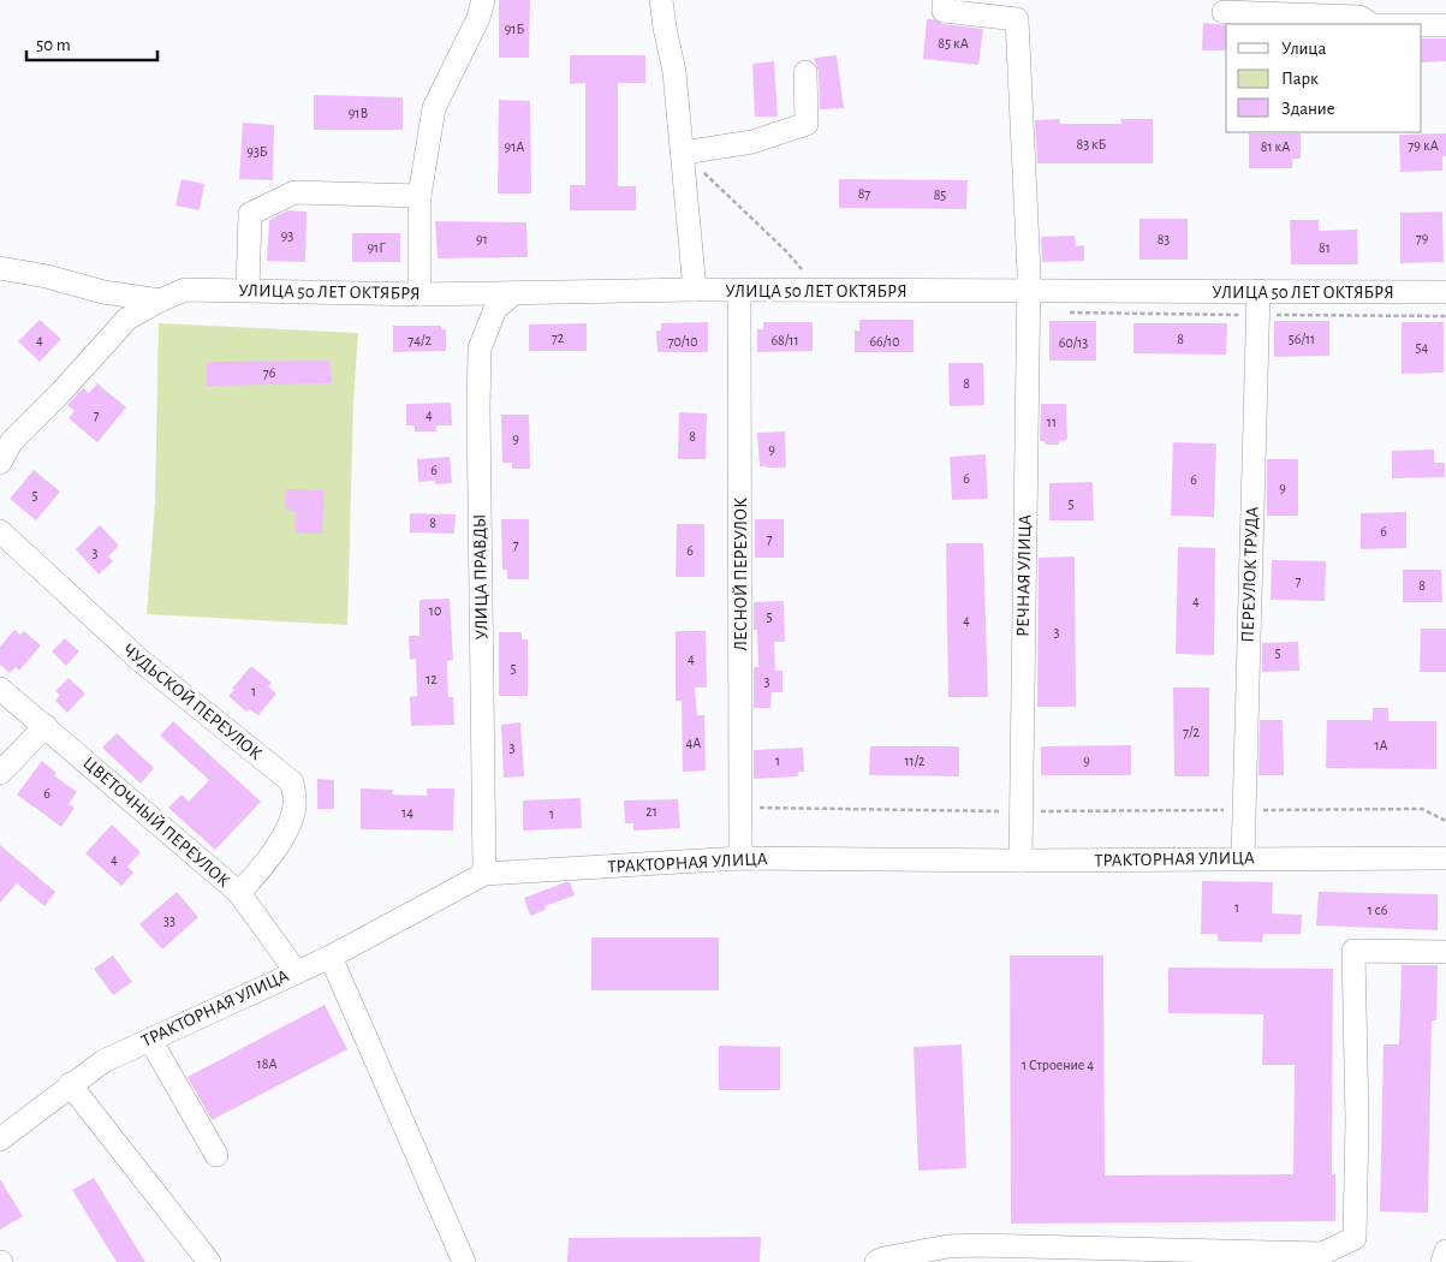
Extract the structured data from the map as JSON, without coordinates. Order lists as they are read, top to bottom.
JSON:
{
  "streets": {
    "street": [
      "УЛИЦА 50 ЛЕТ ОКТЯБРЯ",
      "ЛЕСНОЙ ПЕРЕУЛОК",
      "ПЕРЕУЛОК ТРУДА",
      "РЕЧНАЯ УЛИЦА",
      "УЛИЦА ПРАВДЫ",
      "ЧУДЬСКОЙ ПЕРЕУЛОК",
      "ЦВЕТОЧНЫЙ ПЕРЕУЛОК",
      "ТРАКТОРНАЯ УЛИЦА"
    ]
  },
  "crossings": [
    ["УЛИЦА 50 ЛЕТ ОКТЯБРЯ", "ЛЕСНОЙ ПЕРЕУЛОК"],
    ["УЛИЦА 50 ЛЕТ ОКТЯБРЯ", "ПЕРЕУЛОК ТРУДА"],
    ["УЛИЦА 50 ЛЕТ ОКТЯБРЯ", "РЕЧНАЯ УЛИЦА"],
    ["УЛИЦА 50 ЛЕТ ОКТЯБРЯ", "УЛИЦА ПРАВДЫ"],
    ["ЛЕСНОЙ ПЕРЕУЛОК", "ТРАКТОРНАЯ УЛИЦА"],
    ["ПЕРЕУЛОК ТРУДА", "ТРАКТОРНАЯ УЛИЦА"],
    ["РЕЧНАЯ УЛИЦА", "ТРАКТОРНАЯ УЛИЦА"],
    ["УЛИЦА ПРАВДЫ", "ТРАКТОРНАЯ УЛИЦА"],
    ["ЧУДЬСКОЙ ПЕРЕУЛОК", "ЦВЕТОЧНЫЙ ПЕРЕУЛОК"],
    ["ЦВЕТОЧНЫЙ ПЕРЕУЛОК", "ТРАКТОРНАЯ УЛИЦА"]
  ],
  "house_numbers": [
    "91Б",
    "85 кА",
    "91В",
    "83 кБ",
    "79 кА",
    "91А",
    "81 кА",
    "93Б",
    "87",
    "85",
    "93",
    "79",
    "91",
    "83",
    "91Г",
    "81",
    "72",
    "8",
    "56/11",
    "4",
    "74/2",
    "68/11",
    "70/10",
    "66/10",
    "60/13",
    "54",
    "76",
    "8",
    "7",
    "4",
    "11",
    "8",
    "9",
    "9",
    "6",
    "6",
    "6",
    "9",
    "5",
    "5",
    "8",
    "6",
    "7",
    "7",
    "6",
    "3",
    "7",
    "8",
    "4",
    "10",
    "5",
    "4",
    "3",
    "5",
    "4",
    "5",
    "12",
    "3",
    "1",
    "7/2",
    "4А",
    "1А",
    "3",
    "1",
    "11/2",
    "9",
    "6",
    "21",
    "14",
    "1",
    "4",
    "1",
    "1 с6",
    "33",
    "18А",
    "1 Строение 4"
  ],
  "legend": ["Улица", "Парк", "Здание"],
  "scale_bar": "50 m"
}
